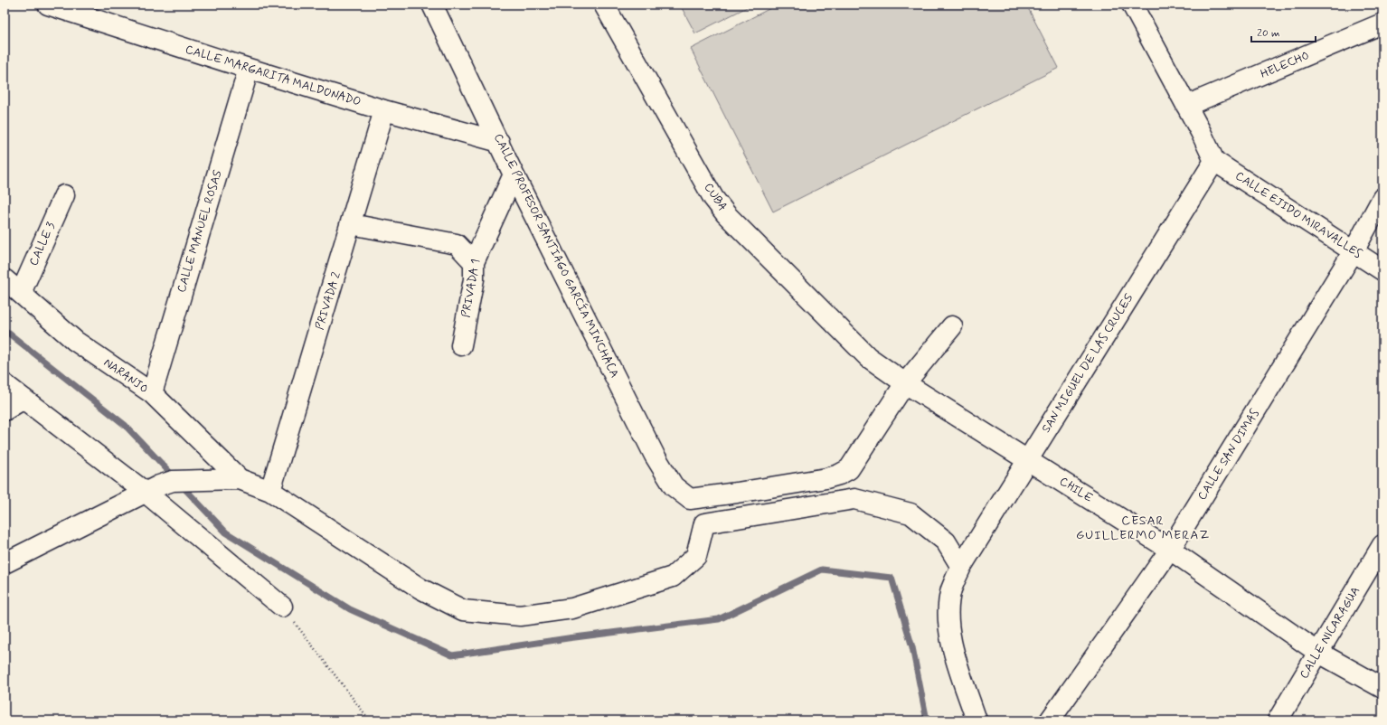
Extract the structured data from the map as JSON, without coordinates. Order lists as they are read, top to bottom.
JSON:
{
  "streets": {
    "street": [
      "HELECHO",
      "CALLE MARGARITA MALDONADO",
      "CUBA",
      "CALLE EJIDO MIRAVALLES",
      "CALLE MANUEL ROSAS",
      "CALLE 3",
      "CALLE PROFESOR SANTIAGO GARCÍA MINCHACA",
      "PRIVADA 1",
      "PRIVADA 2",
      "SAN MIGUEL DE LAS CRUCES",
      "NARANJO",
      "CALLE SAN DIMAS",
      "CHILE",
      "CALLE NICARAGUA"
    ]
  },
  "crossings": [
    ["CALLE MARGARITA MALDONADO", "CALLE MANUEL ROSAS"],
    ["CALLE MARGARITA MALDONADO", "CALLE PROFESOR SANTIAGO GARCÍA MINCHACA"],
    ["CALLE MARGARITA MALDONADO", "PRIVADA 2"],
    ["CUBA", "CHILE"],
    ["CALLE EJIDO MIRAVALLES", "SAN MIGUEL DE LAS CRUCES"],
    ["CALLE EJIDO MIRAVALLES", "CALLE SAN DIMAS"],
    ["CALLE MANUEL ROSAS", "NARANJO"],
    ["CALLE 3", "NARANJO"],
    ["CALLE PROFESOR SANTIAGO GARCÍA MINCHACA", "PRIVADA 1"],
    ["SAN MIGUEL DE LAS CRUCES", "CHILE"],
    ["CALLE SAN DIMAS", "CHILE"],
    ["CHILE", "CALLE NICARAGUA"]
  ],
  "districts": ["CESAR GUILLERMO MERAZ"],
  "scale_bar": "20 m"
}
